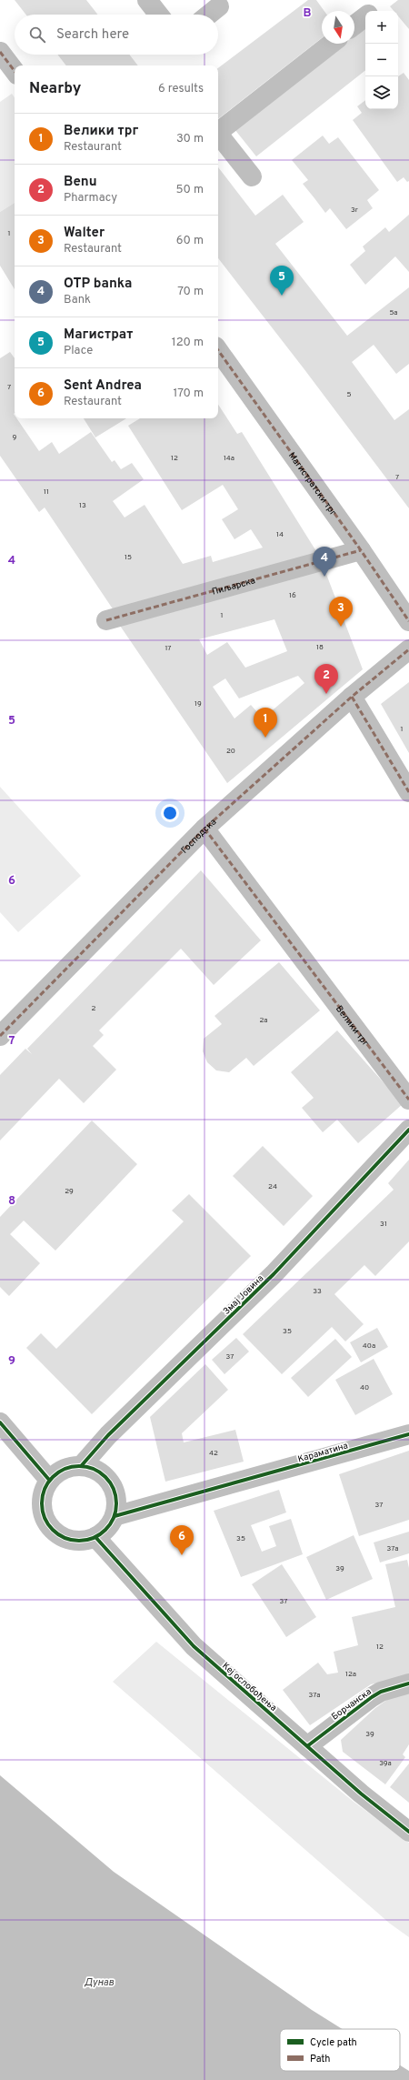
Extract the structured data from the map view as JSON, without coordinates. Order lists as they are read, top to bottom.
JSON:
{
  "streets": {
    "street": [
      "Магистратски трг",
      "Пиљарска",
      "Господска",
      "Велики трг",
      "Змај Јовина",
      "Караматина",
      "Кеј ослобођења",
      "Борчанска"
    ]
  },
  "crossings": [
    ["Магистратски трг", "Пиљарска"],
    ["Господска", "Велики трг"],
    ["Змај Јовина", "Караматина"],
    ["Змај Јовина", "Кеј ослобођења"],
    ["Караматина", "Кеј ослобођења"],
    ["Кеј ослобођења", "Борчанска"]
  ],
  "water": ["Дунав"],
  "house_numbers": [
    "3r",
    "1",
    "5a",
    "7",
    "5",
    "9",
    "12",
    "14a",
    "7",
    "11",
    "13",
    "14",
    "15",
    "16",
    "1",
    "18",
    "17",
    "19",
    "1",
    "20",
    "2",
    "2a",
    "24",
    "29",
    "31",
    "33",
    "35",
    "40a",
    "37",
    "40",
    "42",
    "37",
    "35",
    "37a",
    "39",
    "37",
    "12",
    "12a",
    "37a",
    "39",
    "39a"
  ],
  "legend": ["Cycle path", "Path"],
  "north": "bottom",
  "page": {
    "map_buttons": ["+", "−"],
    "search": "Search here",
    "heading": ["Nearby", "6 results"],
    "list": [
      {
        "mark": "1",
        "name": "Велики трг",
        "note": "Restaurant",
        "value": "30 m"
      },
      {
        "mark": "2",
        "name": "Benu",
        "note": "Pharmacy",
        "value": "50 m"
      },
      {
        "mark": "3",
        "name": "Walter",
        "note": "Restaurant",
        "value": "60 m"
      },
      {
        "mark": "4",
        "name": "OTP banka",
        "note": "Bank",
        "value": "70 m"
      },
      {
        "mark": "5",
        "name": "Магистрат",
        "note": "Place",
        "value": "120 m"
      },
      {
        "mark": "6",
        "name": "Sent Andrea",
        "note": "Restaurant",
        "value": "170 m"
      }
    ],
    "pins": [
      "5",
      "4",
      "3",
      "2",
      "1",
      "6"
    ]
  },
  "grid": {
    "columns": ["B"],
    "rows": [
      "4",
      "5",
      "6",
      "7",
      "8",
      "9"
    ]
  }
}
